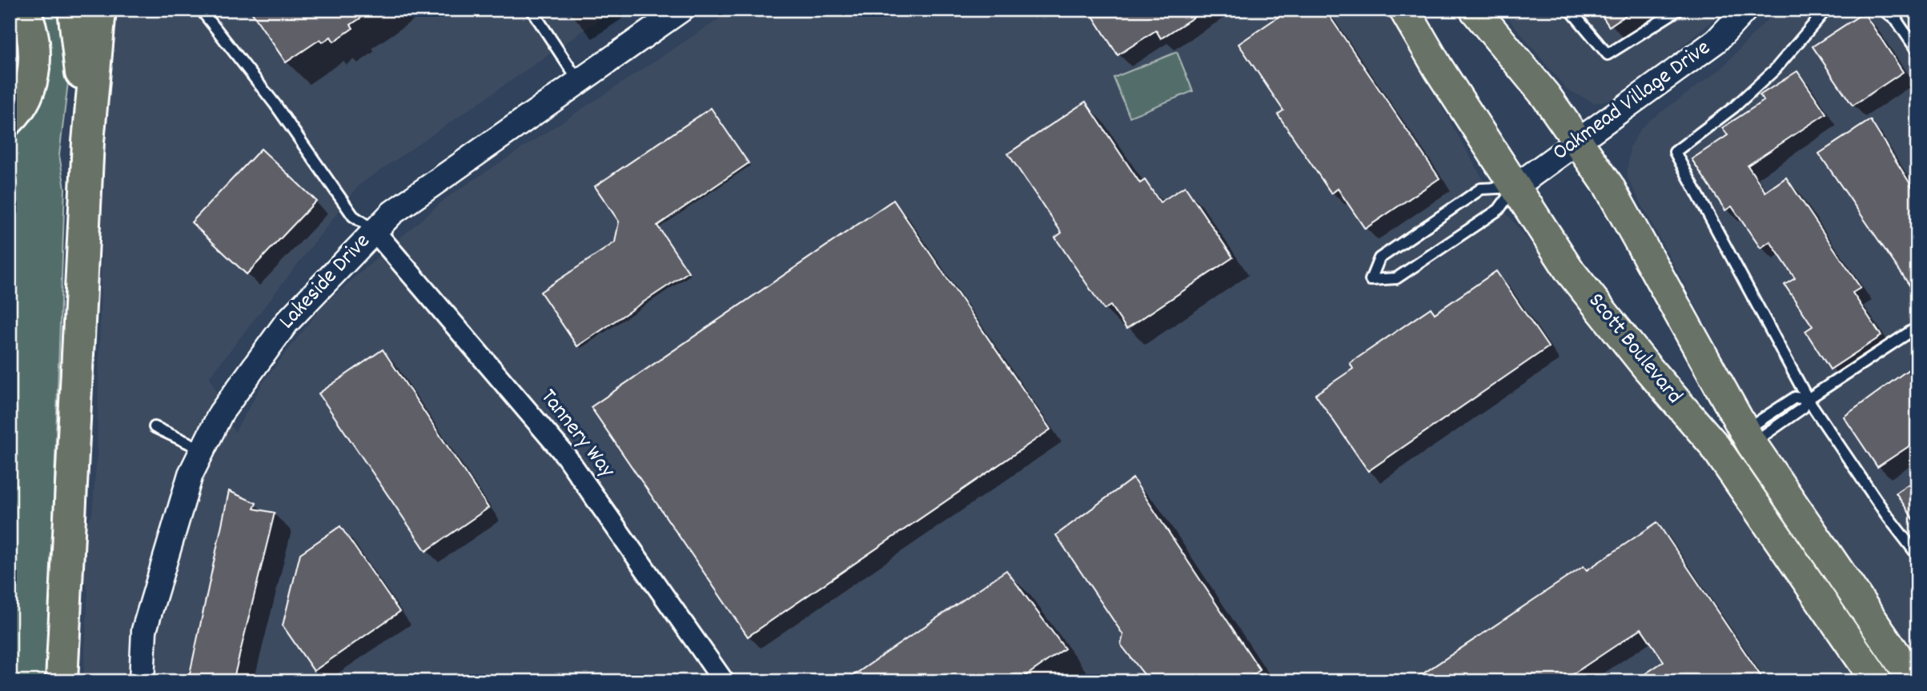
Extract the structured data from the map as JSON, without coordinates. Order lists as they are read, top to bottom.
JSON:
{
  "streets": {
    "main road": ["Scott Boulevard"],
    "street": ["Oakmead Village Drive", "Lakeside Drive", "Tannery Way"]
  },
  "crossings": [
    ["Oakmead Village Drive", "Scott Boulevard"],
    ["Lakeside Drive", "Tannery Way"]
  ]
}
